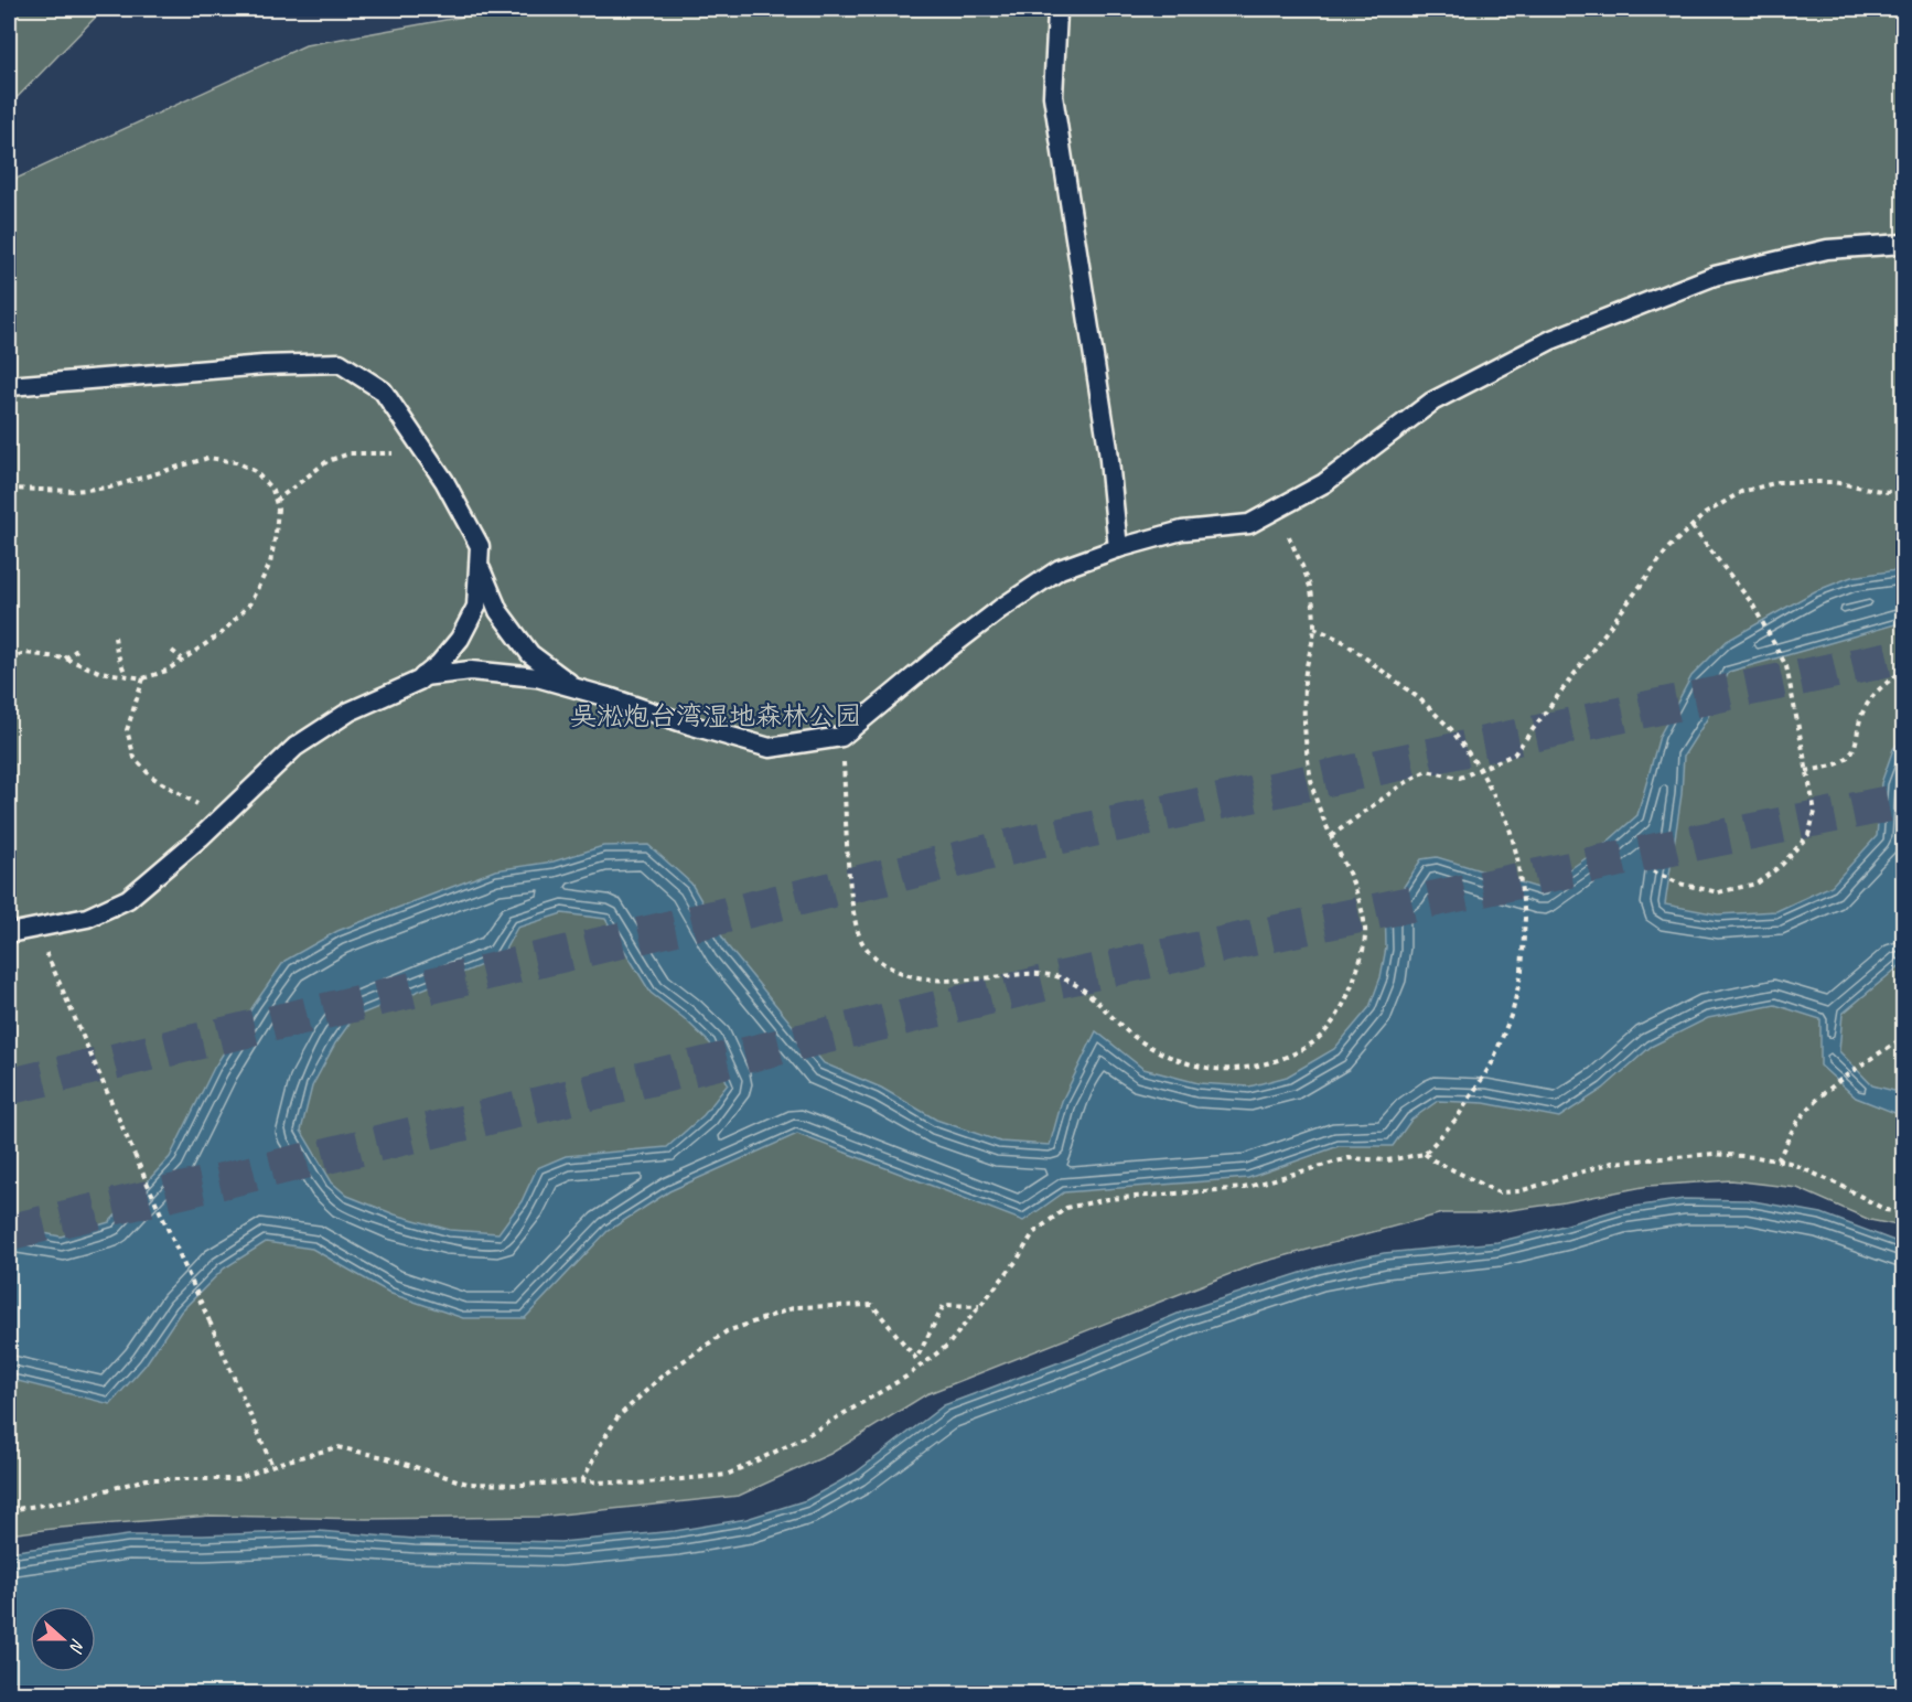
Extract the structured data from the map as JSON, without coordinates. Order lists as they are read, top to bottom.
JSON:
{
  "parks": ["吴淞炮台湾湿地森林公园"],
  "north": "right"
}
